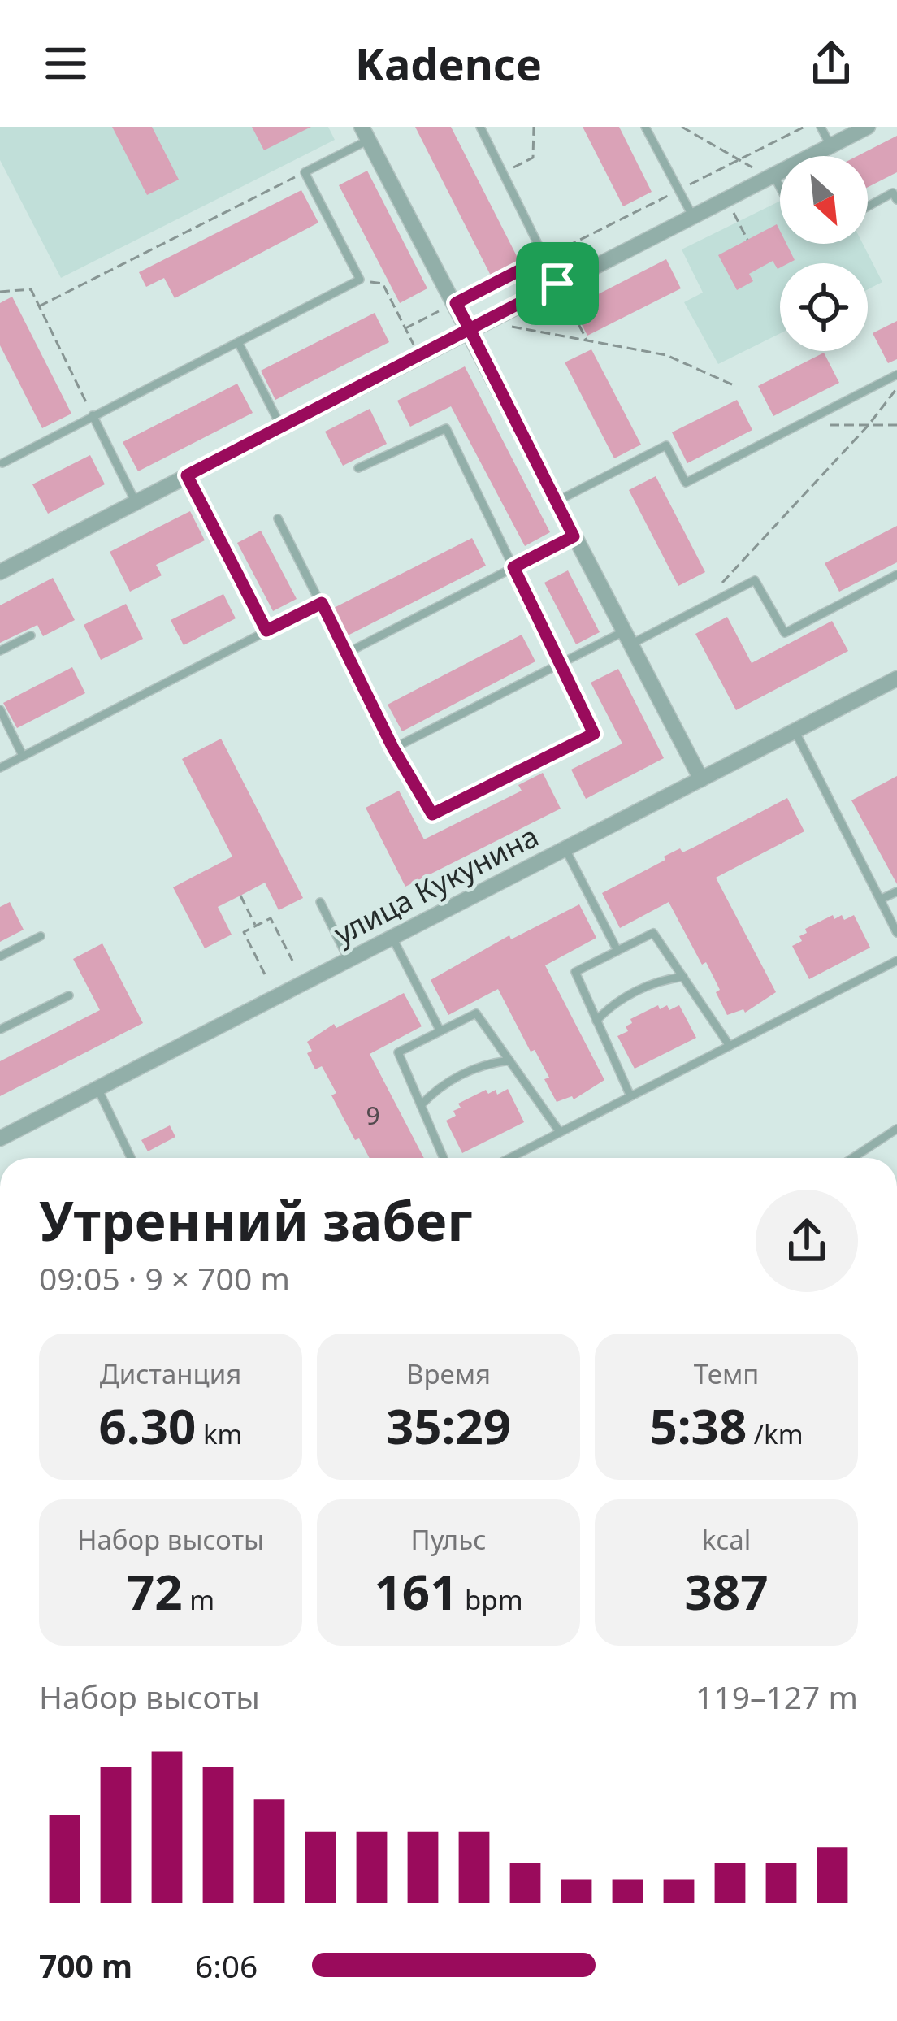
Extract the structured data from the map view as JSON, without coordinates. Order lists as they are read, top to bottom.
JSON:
{
  "streets": {
    "street": ["улица Кукунина"]
  },
  "house_numbers": ["9"],
  "north": "bottom right",
  "page": {
    "header": "Kadence",
    "heading": ["Утренний забег", "09:05 · 9 × 700 m"],
    "stats": [
      ["Дистанция", "6.30 km"],
      ["Время", "35:29"],
      ["Темп", "5:38 /km"],
      ["Набор высоты", "72 m"],
      ["Пульс", "161 bpm"],
      ["kcal", "387"]
    ],
    "chart": ["Набор высоты", "119–127 m"],
    "list": [
      {
        "name": "700 m",
        "note": "6:06"
      }
    ]
  }
}
